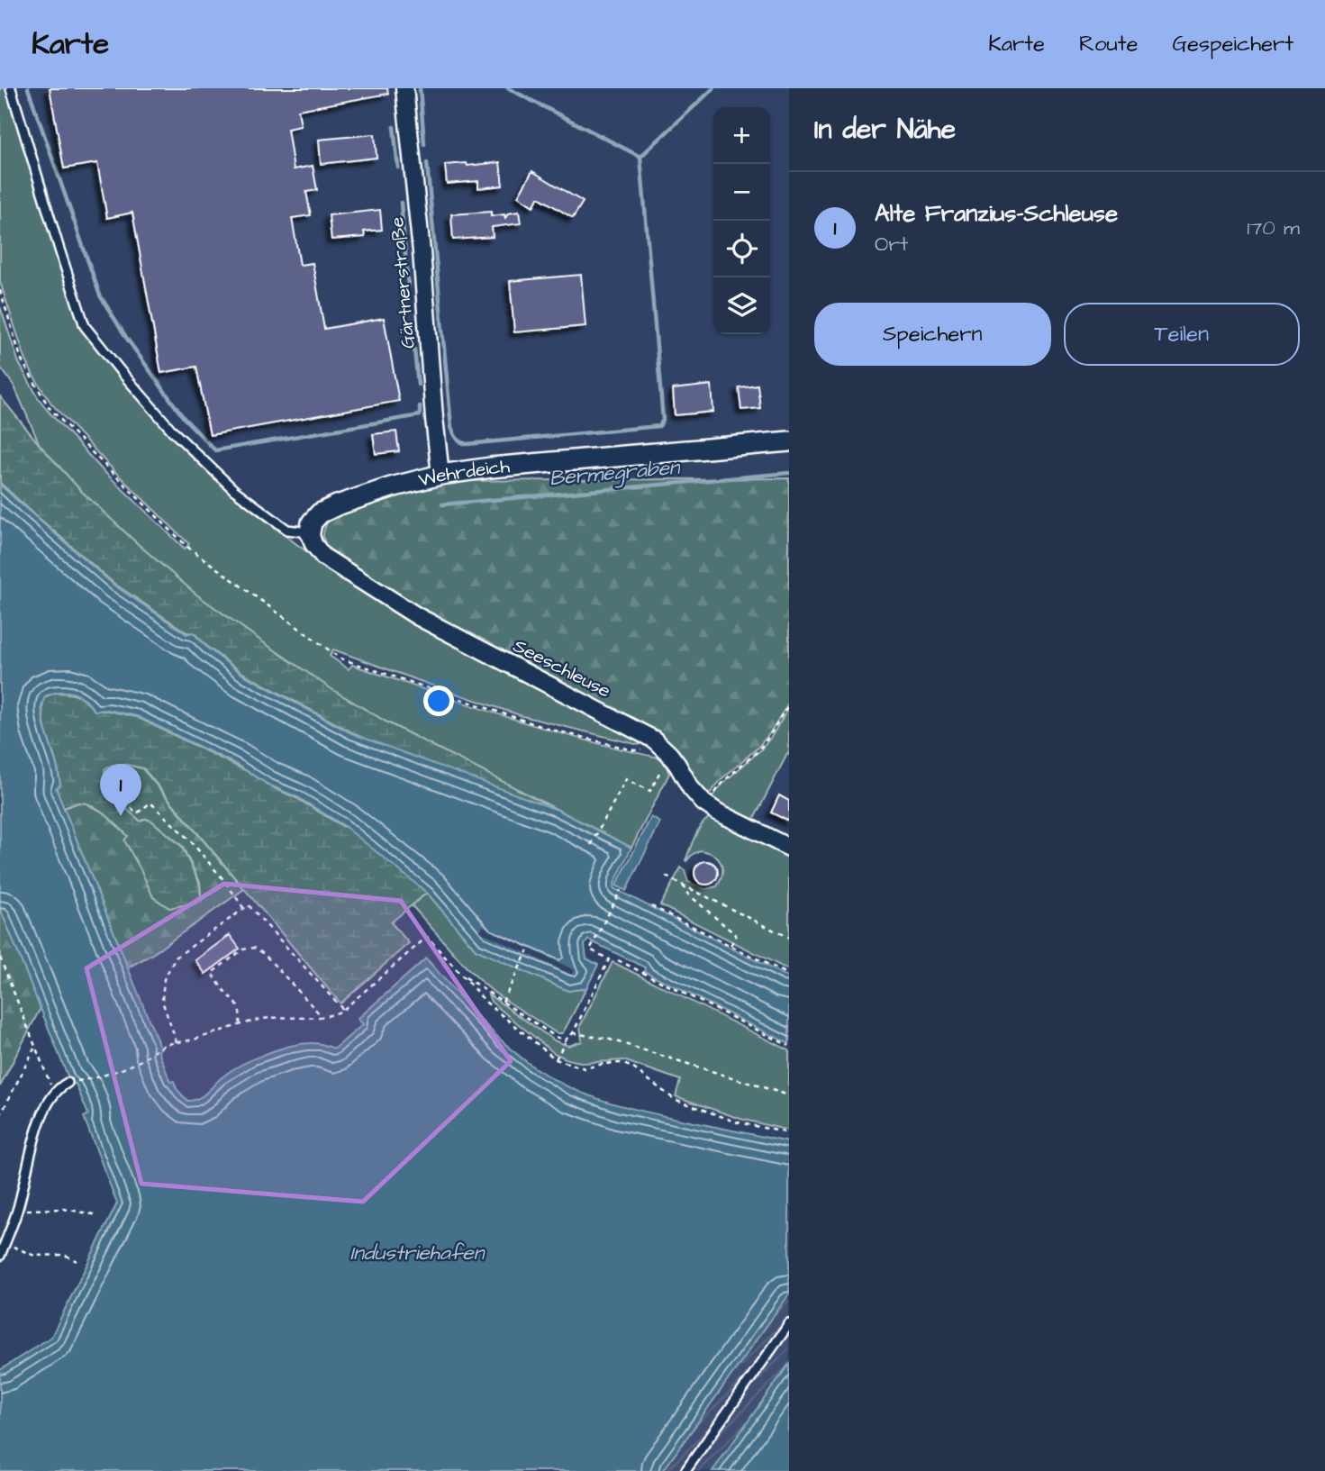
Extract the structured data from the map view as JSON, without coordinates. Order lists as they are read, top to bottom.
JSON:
{
  "streets": {
    "street": ["Gärtnerstraße", "Wehrdeich", "Seeschleuse"]
  },
  "crossings": [
    ["Gärtnerstraße", "Wehrdeich"],
    ["Wehrdeich", "Seeschleuse"]
  ],
  "water": ["Bermegraben", "Industriehafen"],
  "page": {
    "header": "Karte",
    "nav": ["Karte", "Route", "Gespeichert"],
    "heading": "In der Nähe",
    "map_buttons": ["+", "−"],
    "list": [
      {
        "mark": "1",
        "name": "Alte Franzius-Schleuse",
        "note": "Ort",
        "value": "170 m"
      }
    ],
    "buttons": ["Speichern", "Teilen"],
    "pins": "1"
  }
}
